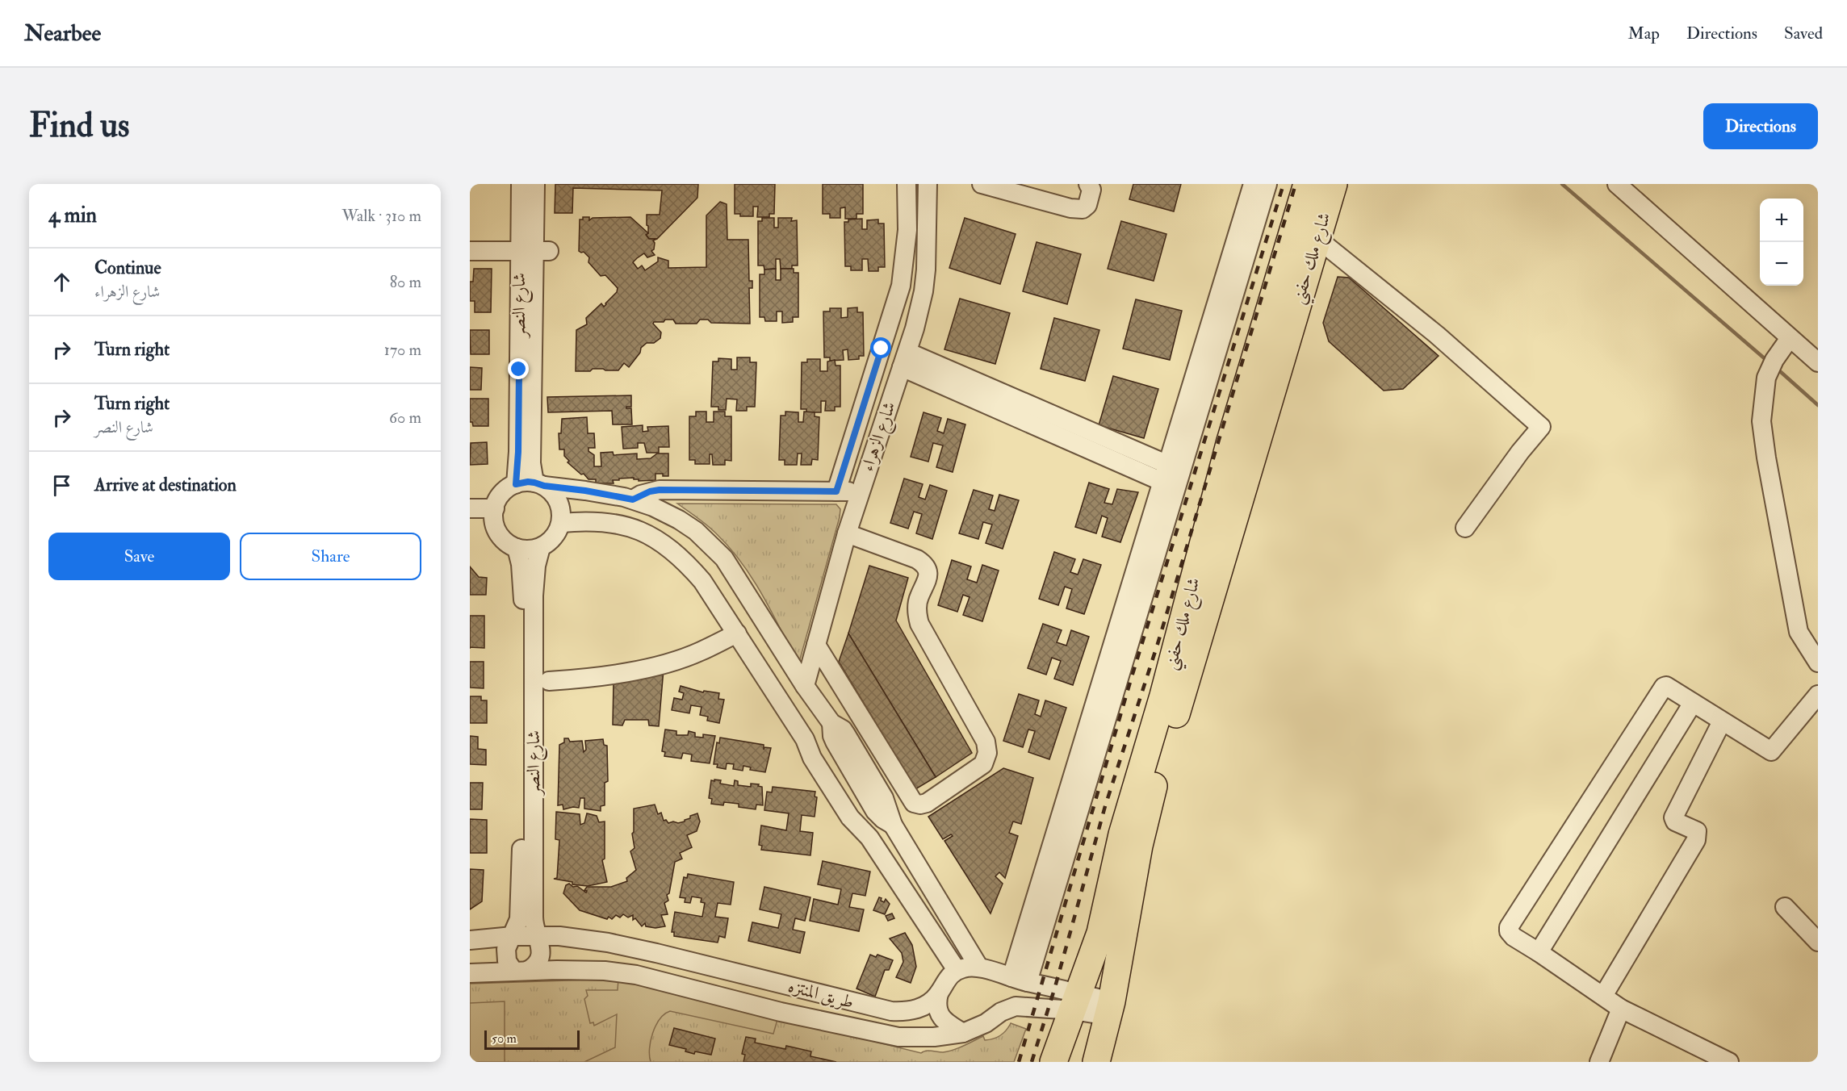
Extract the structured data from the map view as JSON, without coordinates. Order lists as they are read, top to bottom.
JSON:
{
  "streets": {
    "highway": ["شارع ملك حفني"],
    "street": ["شارع النصر", "شارع الزهراء", "طريق المنتزه"]
  },
  "crossings": [
    ["شارع ملك حفني", "طريق المنتزه"],
    ["شارع النصر", "طريق المنتزه"]
  ],
  "scale_bar": "50 m",
  "page": {
    "header": "Nearbee",
    "nav": ["Map", "Directions", "Saved"],
    "buttons": [
      "Directions",
      ["Save", "Share"]
    ],
    "title": "Find us",
    "heading": ["4 min", "Walk · 310 m"],
    "map_buttons": ["+", "−"],
    "list": [
      ["Continue", "شارع الزهراء", "80 m"],
      ["Turn right", "170 m"],
      ["Turn right", "شارع النصر", "60 m"],
      "Arrive at destination"
    ],
    "scale": "50 m"
  }
}
